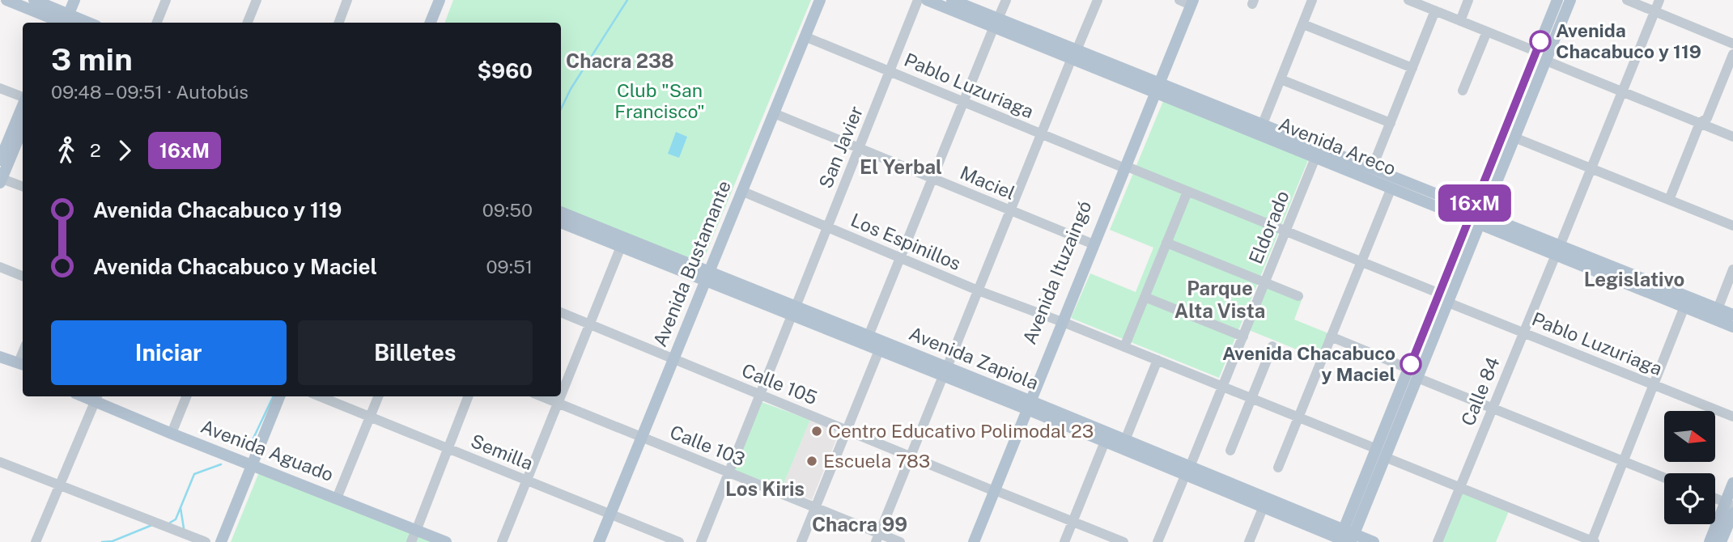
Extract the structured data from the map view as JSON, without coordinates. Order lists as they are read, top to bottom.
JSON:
{
  "streets": {
    "main road": [
      "Avenida Areco",
      "Avenida Bustamante",
      "Avenida Ituzaingó",
      "Avenida Zapiola",
      "Avenida Aguado"
    ],
    "street": [
      "Pablo Luzuriaga",
      "San Javier",
      "Maciel",
      "Eldorado",
      "Los Espinillos",
      "Calle 105",
      "Calle 84",
      "Calle 103",
      "Semilla"
    ]
  },
  "crossings": [
    ["Pablo Luzuriaga", "San Javier"],
    ["Pablo Luzuriaga", "Eldorado"],
    ["Pablo Luzuriaga", "Avenida Bustamante"],
    ["Pablo Luzuriaga", "Avenida Ituzaingó"],
    ["Pablo Luzuriaga", "Calle 84"],
    ["Avenida Areco", "Eldorado"],
    ["Avenida Areco", "Avenida Ituzaingó"],
    ["Avenida Areco", "Calle 84"],
    ["San Javier", "Maciel"],
    ["San Javier", "Los Espinillos"],
    ["San Javier", "Avenida Zapiola"],
    ["San Javier", "Calle 105"],
    ["San Javier", "Calle 103"],
    ["Maciel", "Avenida Bustamante"],
    ["Maciel", "Avenida Ituzaingó"],
    ["Eldorado", "Los Espinillos"],
    ["Eldorado", "Avenida Zapiola"],
    ["Los Espinillos", "Avenida Bustamante"],
    ["Los Espinillos", "Avenida Ituzaingó"],
    ["Los Espinillos", "Calle 84"],
    ["Avenida Bustamante", "Avenida Zapiola"],
    ["Avenida Bustamante", "Calle 105"],
    ["Avenida Bustamante", "Calle 103"],
    ["Avenida Bustamante", "Semilla"],
    ["Avenida Ituzaingó", "Avenida Zapiola"],
    ["Avenida Ituzaingó", "Calle 105"]
  ],
  "districts": [
    "Chacra 238",
    "El Yerbal",
    "Legislativo",
    "Parque Alta Vista",
    "Los Kiris",
    "Chacra 99"
  ],
  "parks": ["Club \"San Francisco\""],
  "places": [
    "Avenida Chacabuco y 119",
    "Avenida Chacabuco y Maciel",
    "Centro Educativo Polimodal 23",
    "Escuela 783"
  ],
  "lines": ["bus line 16xM"],
  "north": "right",
  "page": {
    "on_map": "16xM",
    "heading": ["3 min", "09:48 – 09:51 · Autobús", "$960"],
    "legs": ["2", "16xM"],
    "list": [
      {
        "name": "Avenida Chacabuco y 119",
        "value": "09:50"
      },
      {
        "name": "Avenida Chacabuco y Maciel",
        "value": "09:51"
      }
    ],
    "buttons": ["Iniciar", "Billetes"]
  }
}
